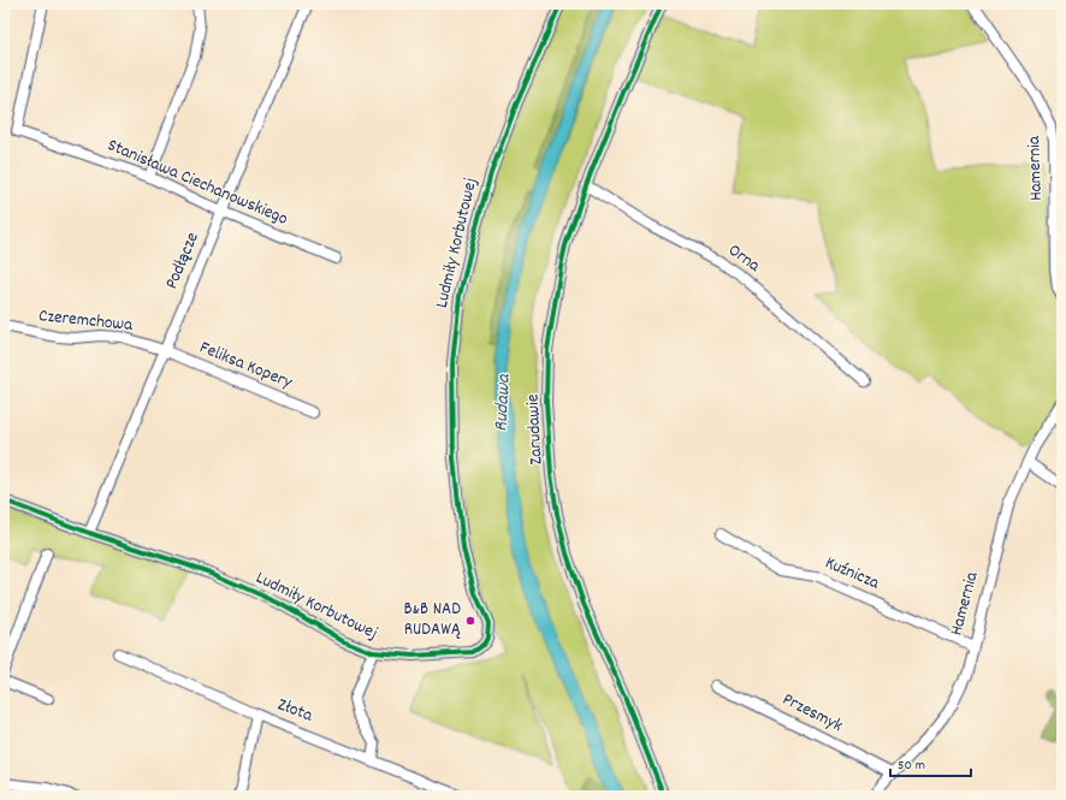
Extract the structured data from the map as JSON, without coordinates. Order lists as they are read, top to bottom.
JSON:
{
  "streets": {
    "street": [
      "Hamernia",
      "Stanisława Ciechanowskiego",
      "Ludmiły Korbutowej",
      "Orna",
      "Podłącze",
      "Czeremchowa",
      "Feliksa Kopery",
      "Zarudawie",
      "Kuźnicza",
      "Złota",
      "Przesmyk"
    ]
  },
  "crossings": [
    ["Hamernia", "Kuźnicza"],
    ["Hamernia", "Przesmyk"],
    ["Stanisława Ciechanowskiego", "Podłącze"],
    ["Ludmiły Korbutowej", "Podłącze"],
    ["Ludmiły Korbutowej", "Złota"],
    ["Orna", "Zarudawie"],
    ["Podłącze", "Czeremchowa"],
    ["Podłącze", "Feliksa Kopery"],
    ["Czeremchowa", "Feliksa Kopery"]
  ],
  "water": ["Rudawa"],
  "places": ["B&B NAD RUDAWĄ"],
  "scale_bar": "50 m"
}
